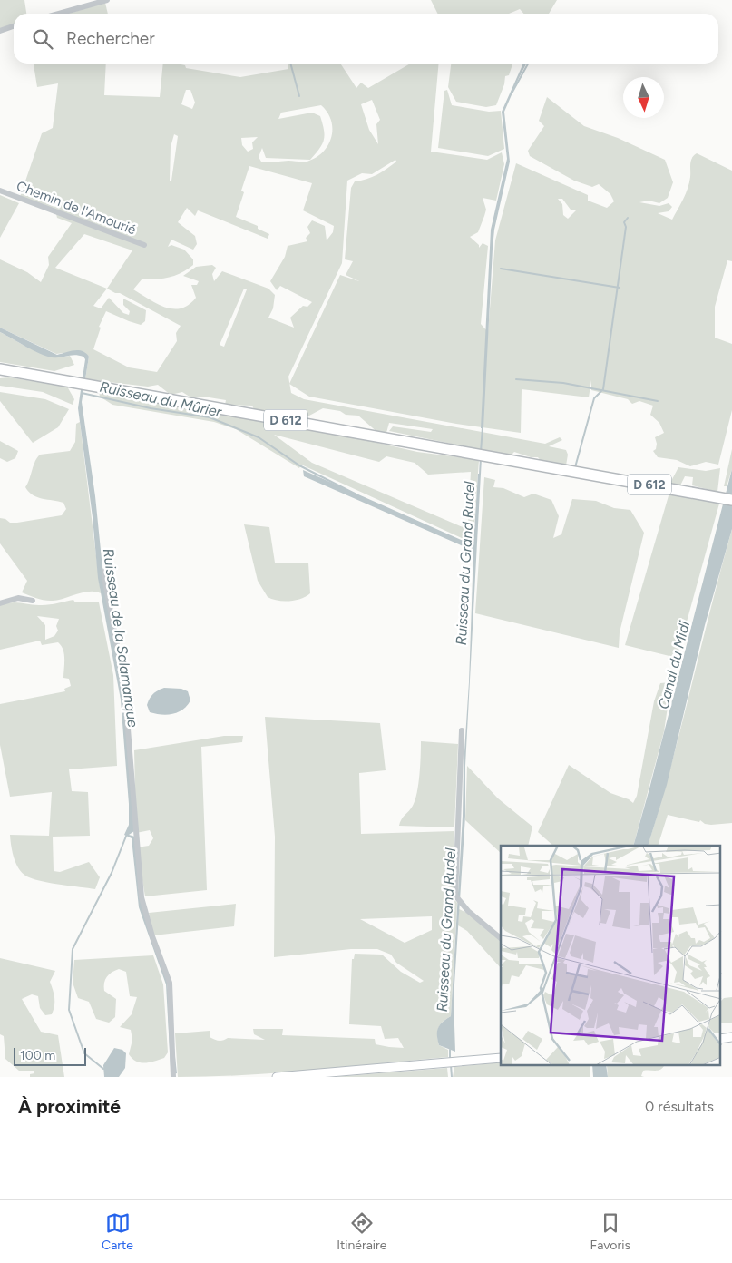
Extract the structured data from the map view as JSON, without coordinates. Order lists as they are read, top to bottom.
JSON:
{
  "streets": {
    "highway": ["D 612"],
    "street": ["Chemin de l'Amourié"]
  },
  "water": [
    "Ruisseau du Mûrier",
    "Ruisseau du Grand Rudel",
    "Ruisseau de la Salamanque",
    "Canal du Midi"
  ],
  "scale_bar": "100 m",
  "north": "bottom",
  "page": {
    "search": "Rechercher",
    "scale": "100 m",
    "heading": ["À proximité", "0 résultats"],
    "nav": ["Carte", "Itinéraire", "Favoris"]
  }
}
